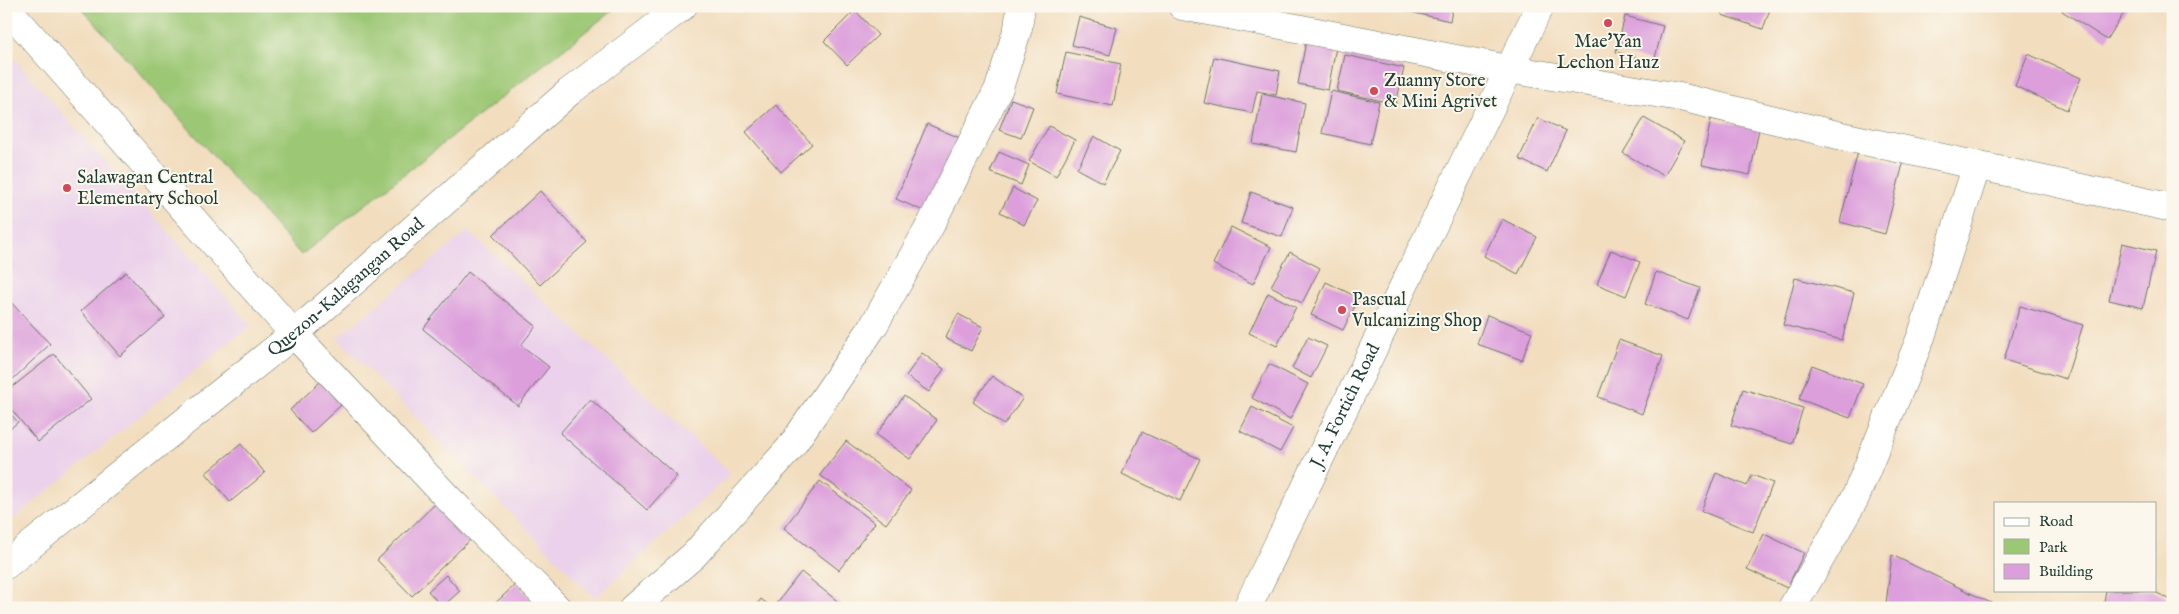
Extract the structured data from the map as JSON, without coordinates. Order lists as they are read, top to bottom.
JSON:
{
  "streets": {
    "main road": ["Quezon-Kalagangan Road", "J. A. Fortich Road"]
  },
  "places": [
    "Mae'Yan Lechon Hauz",
    "Zuanny Store & Mini Agrivet",
    "Salawagan Central Elementary School",
    "Pascual Vulcanizing Shop"
  ],
  "legend": ["Road", "Park", "Building"]
}
